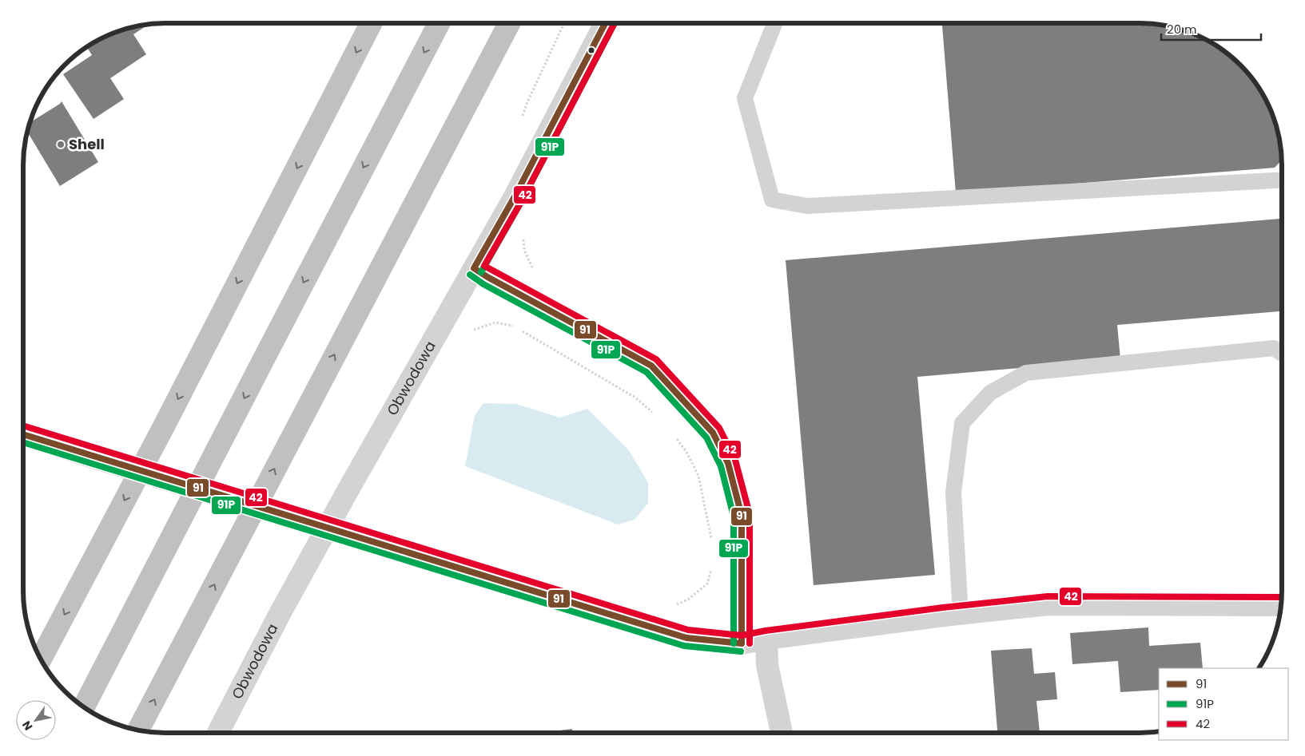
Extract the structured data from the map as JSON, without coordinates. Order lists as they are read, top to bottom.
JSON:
{
  "streets": {
    "street": ["Obwodowa"]
  },
  "places": ["Shell"],
  "lines": ["transit line 91", "transit line 91P", "transit line 42"],
  "legend": ["91", "91P", "42"],
  "scale_bar": "20 m",
  "north": "bottom left"
}
